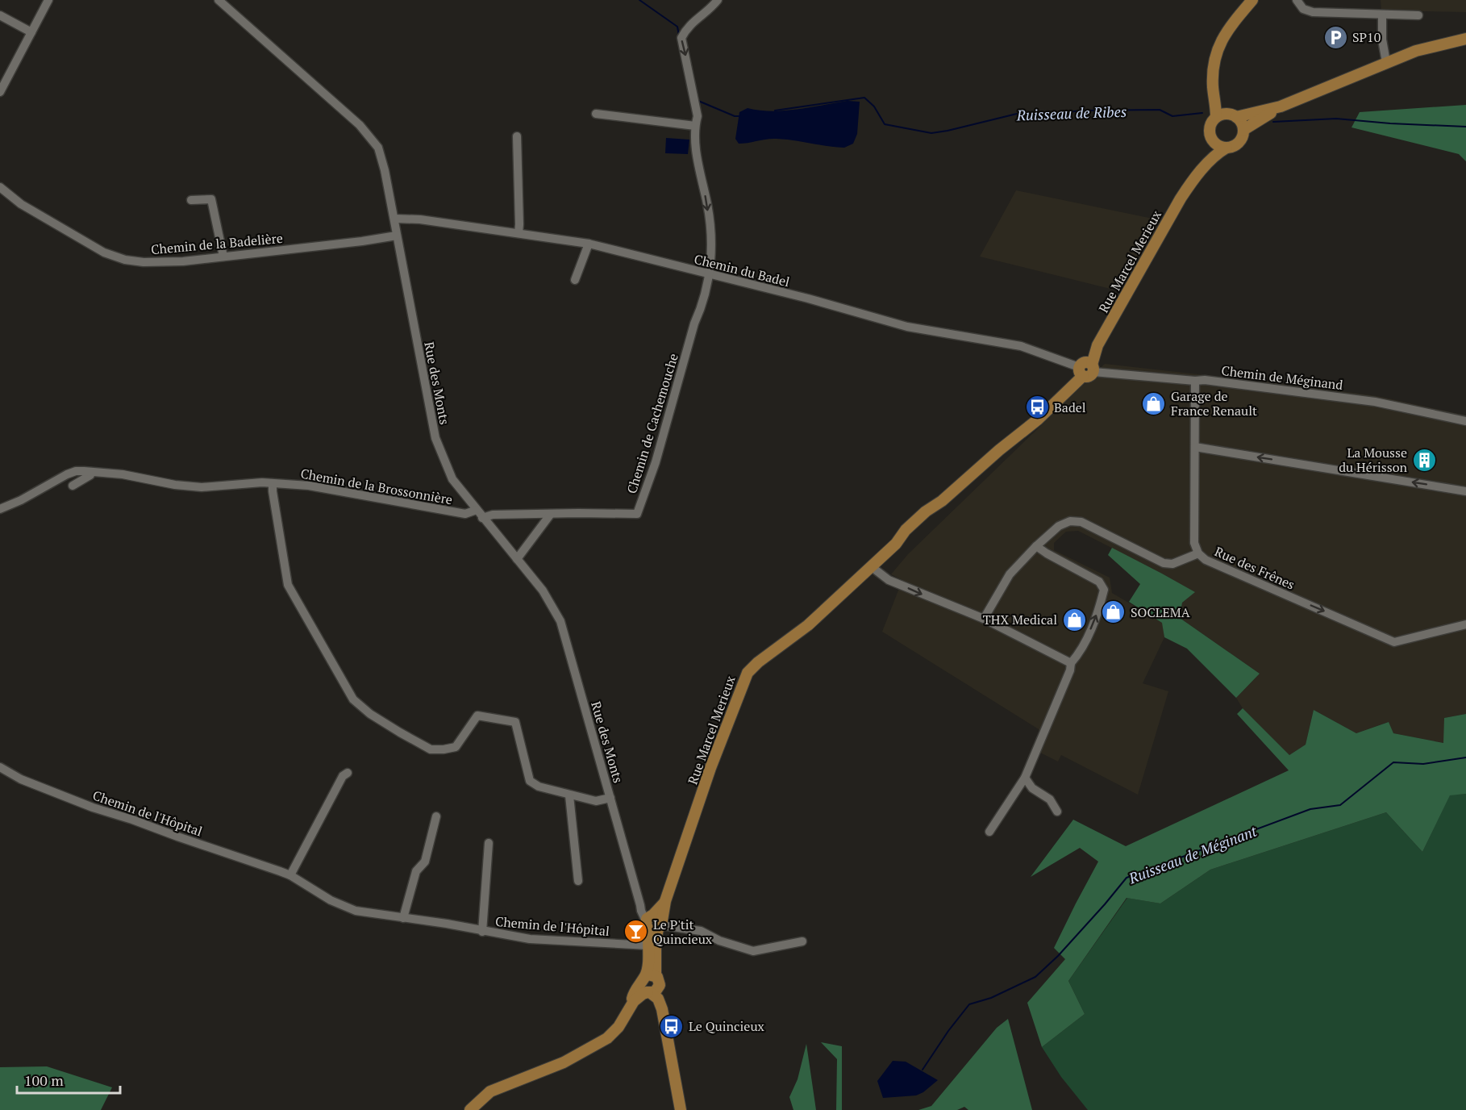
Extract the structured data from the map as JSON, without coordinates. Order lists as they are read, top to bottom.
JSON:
{
  "streets": {
    "main road": ["Rue Marcel Merieux"],
    "street": [
      "Chemin de la Badelière",
      "Chemin du Badel",
      "Chemin de Méginand",
      "Rue des Monts",
      "Chemin de Cachemouche",
      "Chemin de la Brossonnière",
      "Rue des Frênes",
      "Chemin de l'Hôpital"
    ]
  },
  "crossings": [
    ["Chemin de la Badelière", "Rue des Monts"],
    ["Rue Marcel Merieux", "Chemin du Badel"],
    ["Rue Marcel Merieux", "Chemin de Méginand"],
    ["Rue Marcel Merieux", "Rue des Monts"],
    ["Rue Marcel Merieux", "Chemin de l'Hôpital"],
    ["Chemin du Badel", "Chemin de Méginand"],
    ["Chemin du Badel", "Rue des Monts"],
    ["Chemin du Badel", "Chemin de Cachemouche"],
    ["Chemin de Méginand", "Rue des Frênes"],
    ["Rue des Monts", "Chemin de Cachemouche"],
    ["Rue des Monts", "Chemin de la Brossonnière"]
  ],
  "one_way": ["Rue des Frênes"],
  "water": ["Ruisseau de Ribes", "Ruisseau de Méginant"],
  "places": {
    "parking": ["SP10"],
    "shop": ["Garage de France Renault", "SOCLEMA", "THX Medical"],
    "bus stop": ["Badel", "Le Quincieux"],
    "building": ["La Mousse du Hérisson"],
    "bar": ["Le P'tit Quincieux"]
  },
  "scale_bar": "100 m"
}
